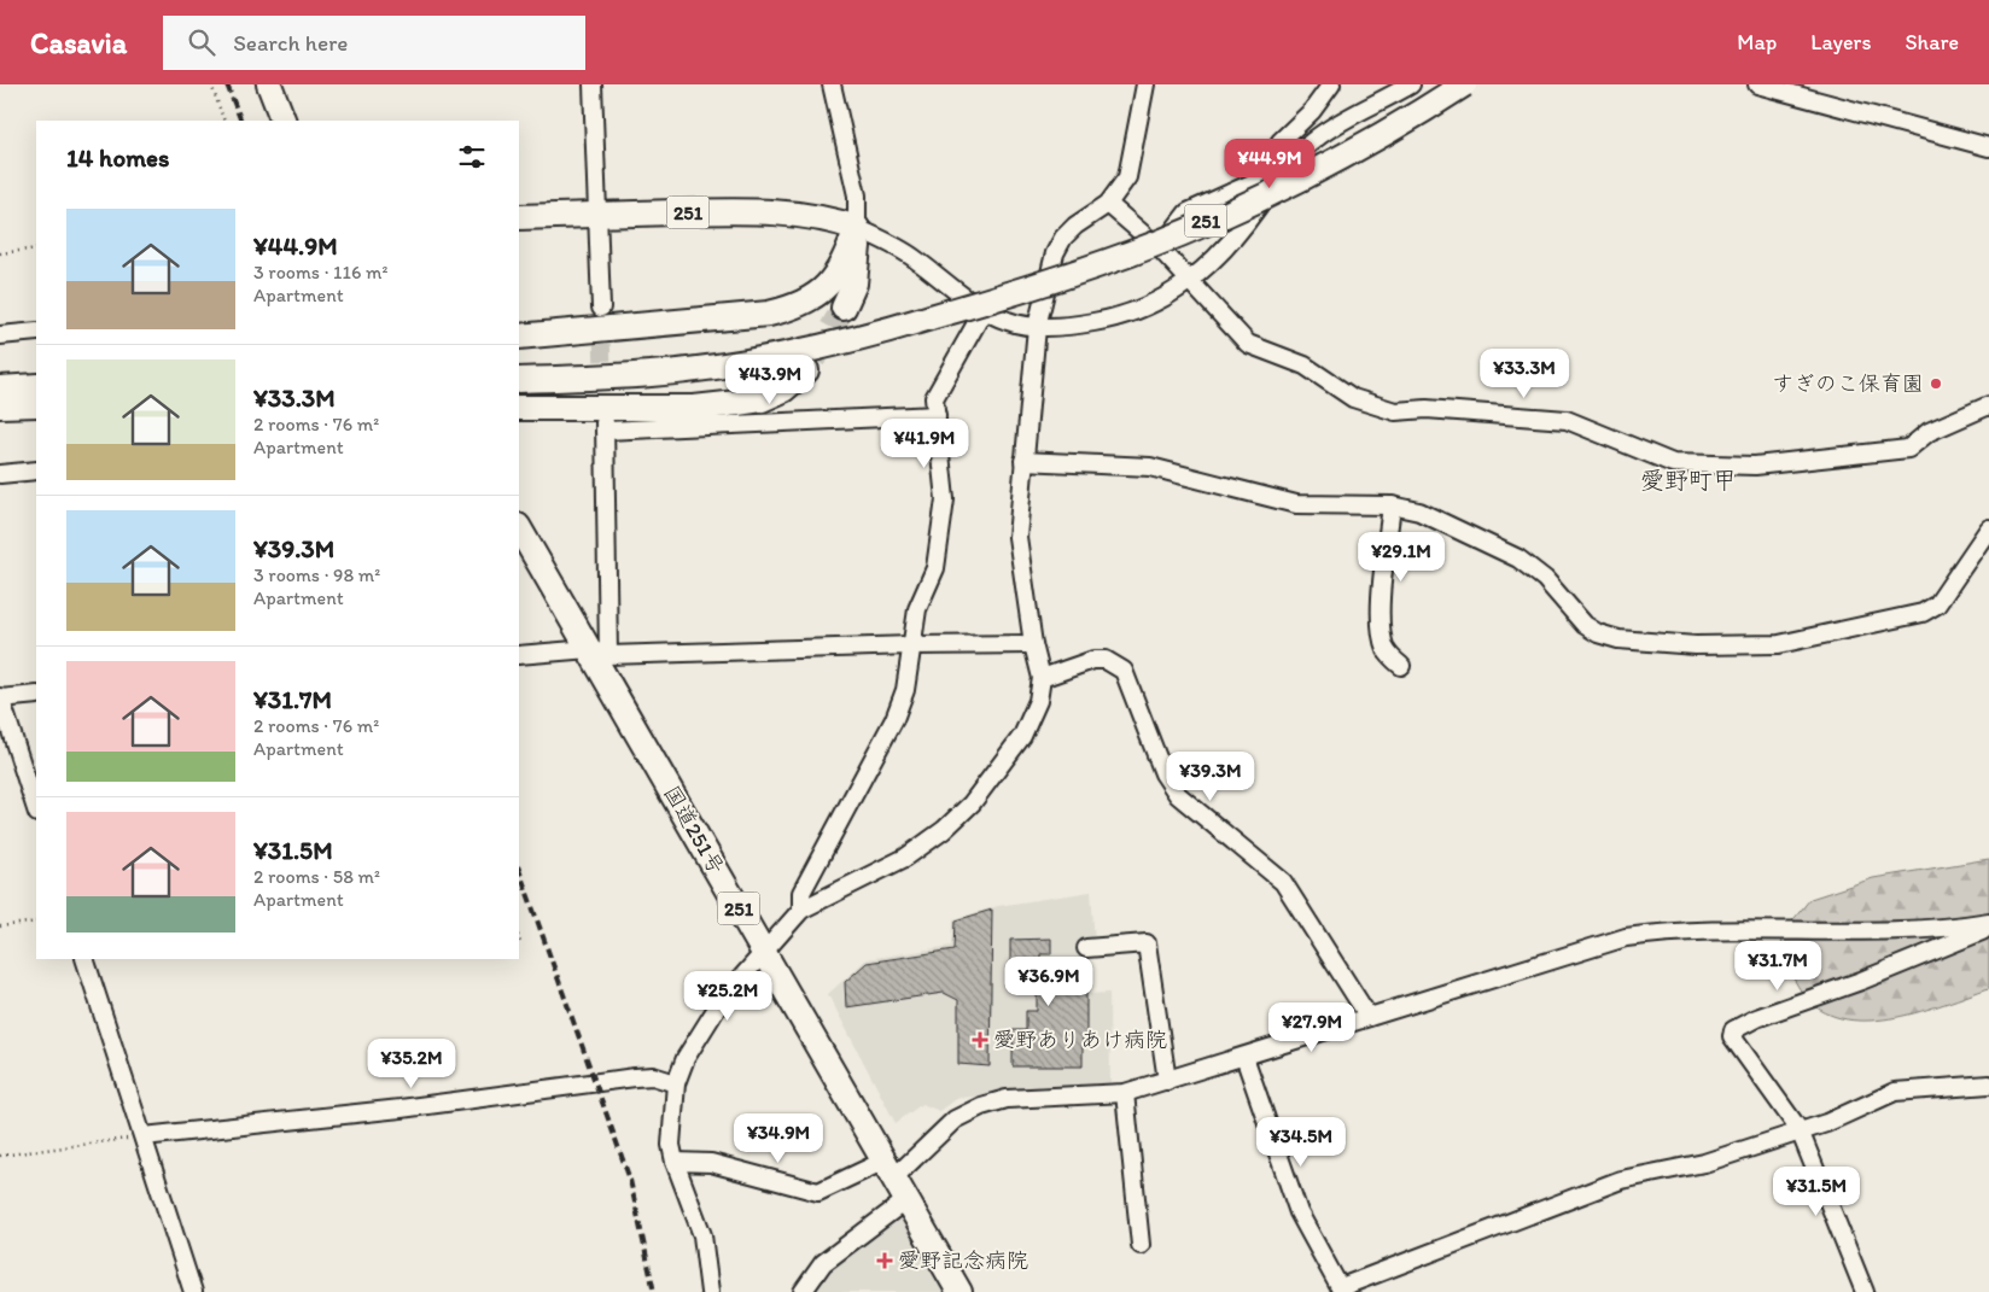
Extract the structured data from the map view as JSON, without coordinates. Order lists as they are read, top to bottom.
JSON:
{
  "streets": {
    "highway": ["251", "国道251号"]
  },
  "districts": ["愛野町甲"],
  "places": {
    "other": ["すぎのこ保育園"],
    "health": ["愛野ありあけ病院", "愛野記念病院"]
  },
  "page": {
    "header": "Casavia",
    "search": "Search here",
    "nav": ["Map", "Layers", "Share"],
    "heading": "14 homes",
    "price": [
      "¥44.9M",
      "¥33.3M",
      "¥43.9M",
      "¥41.9M",
      "¥29.1M",
      "¥39.3M",
      "¥31.7M",
      "¥36.9M",
      "¥25.2M",
      "¥27.9M",
      "¥35.2M",
      "¥34.9M",
      "¥34.5M",
      "¥31.5M"
    ],
    "list": [
      {
        "name": "¥44.9M",
        "note": "3 rooms · 116 m² · Apartment"
      },
      {
        "name": "¥33.3M",
        "note": "2 rooms · 76 m² · Apartment"
      },
      {
        "name": "¥39.3M",
        "note": "3 rooms · 98 m² · Apartment"
      },
      {
        "name": "¥31.7M",
        "note": "2 rooms · 76 m² · Apartment"
      },
      {
        "name": "¥31.5M",
        "note": "2 rooms · 58 m² · Apartment"
      }
    ]
  }
}
